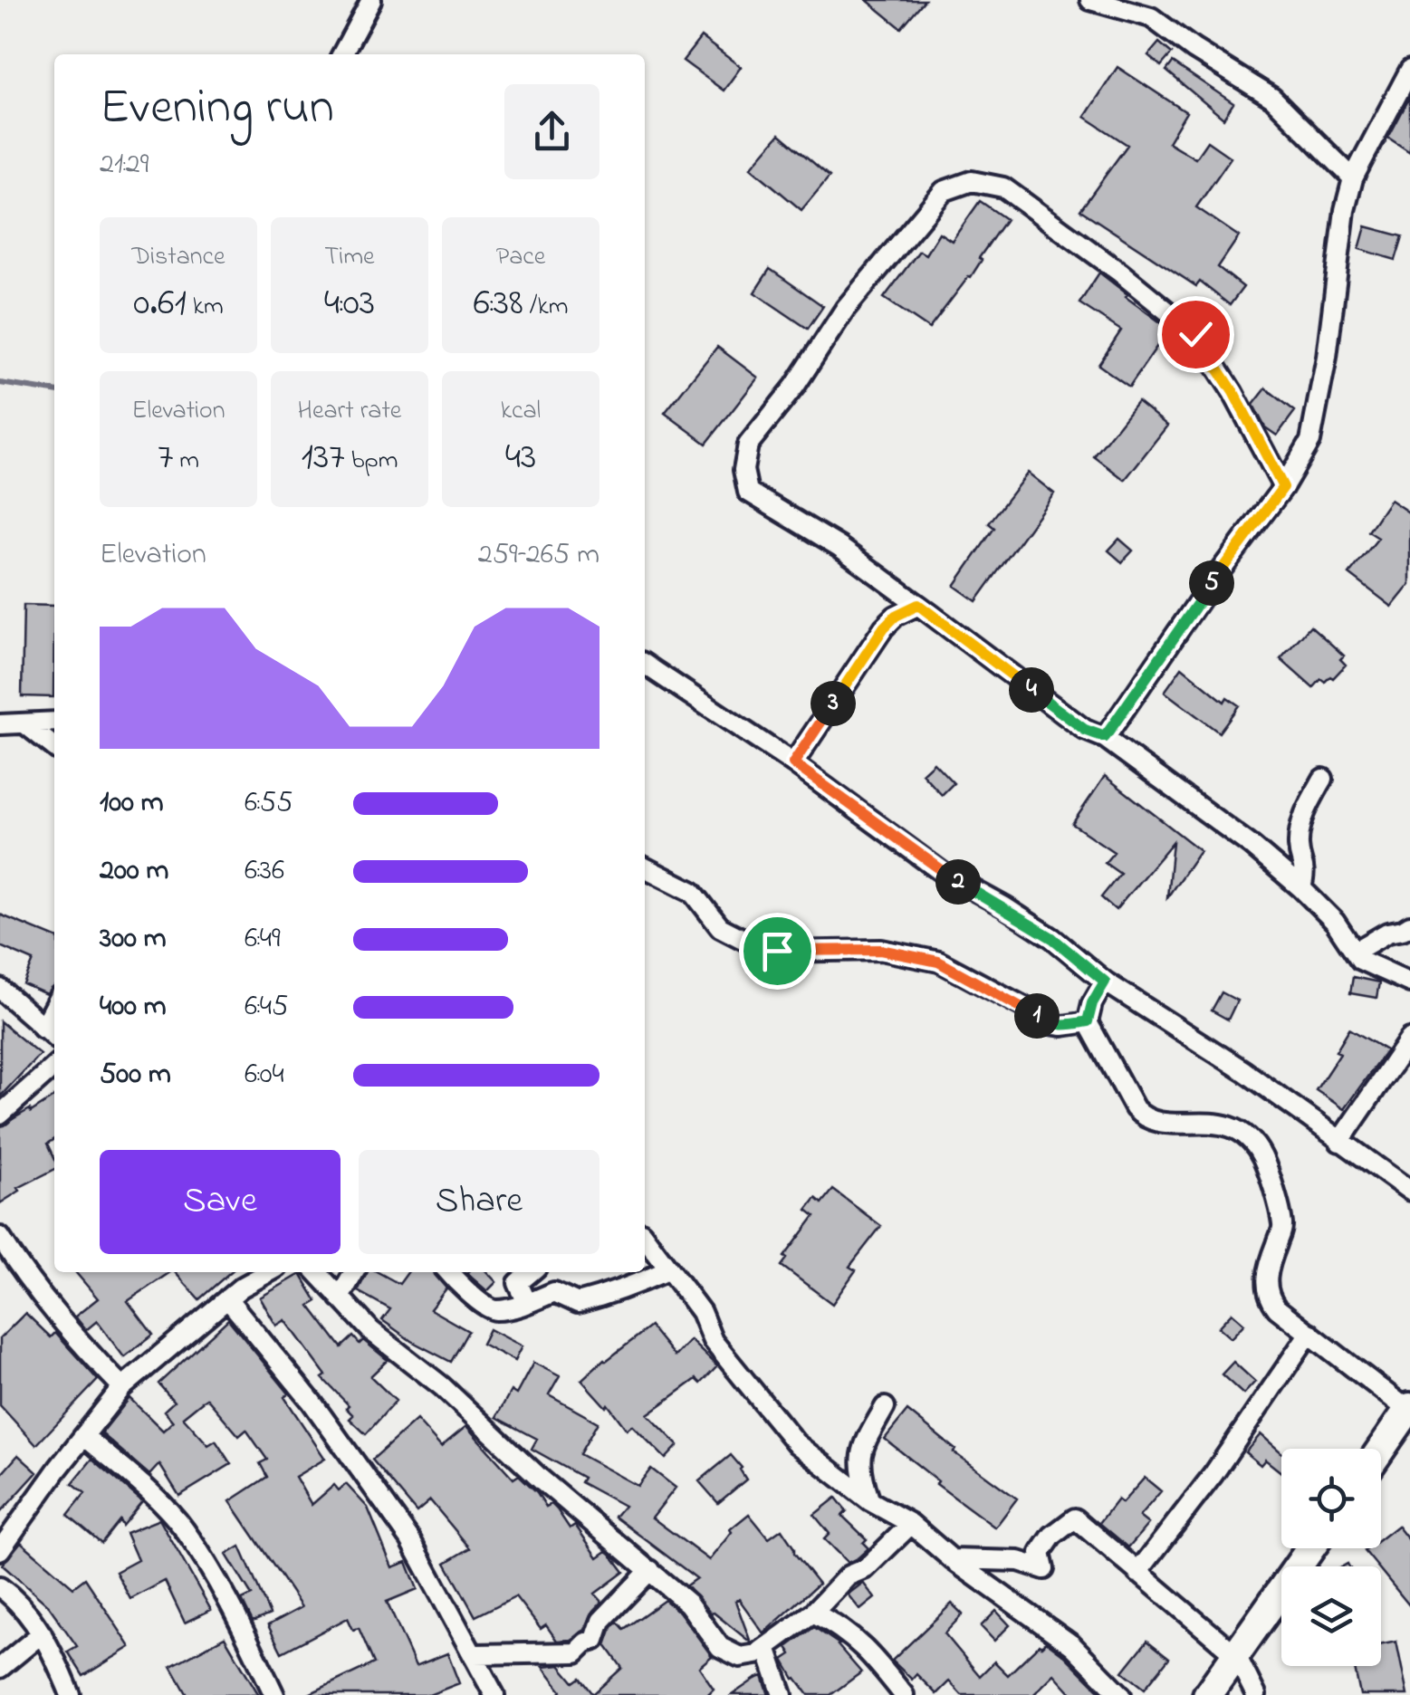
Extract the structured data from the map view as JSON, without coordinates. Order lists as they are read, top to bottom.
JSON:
{
  "page": {
    "heading": ["Evening run", "21:29"],
    "stats": [
      ["Distance", "0.61 km"],
      ["Time", "4:03"],
      ["Pace", "6:38 /km"],
      ["Elevation", "7 m"],
      ["Heart rate", "137 bpm"],
      ["kcal", "43"]
    ],
    "chart": ["Elevation", "259–265 m"],
    "pins": [
      "5",
      "4",
      "3",
      "2",
      "1"
    ],
    "list": [
      {
        "name": "100 m",
        "note": "6:55"
      },
      {
        "name": "200 m",
        "note": "6:36"
      },
      {
        "name": "300 m",
        "note": "6:49"
      },
      {
        "name": "400 m",
        "note": "6:45"
      },
      {
        "name": "500 m",
        "note": "6:04"
      }
    ],
    "buttons": ["Save", "Share"]
  }
}
